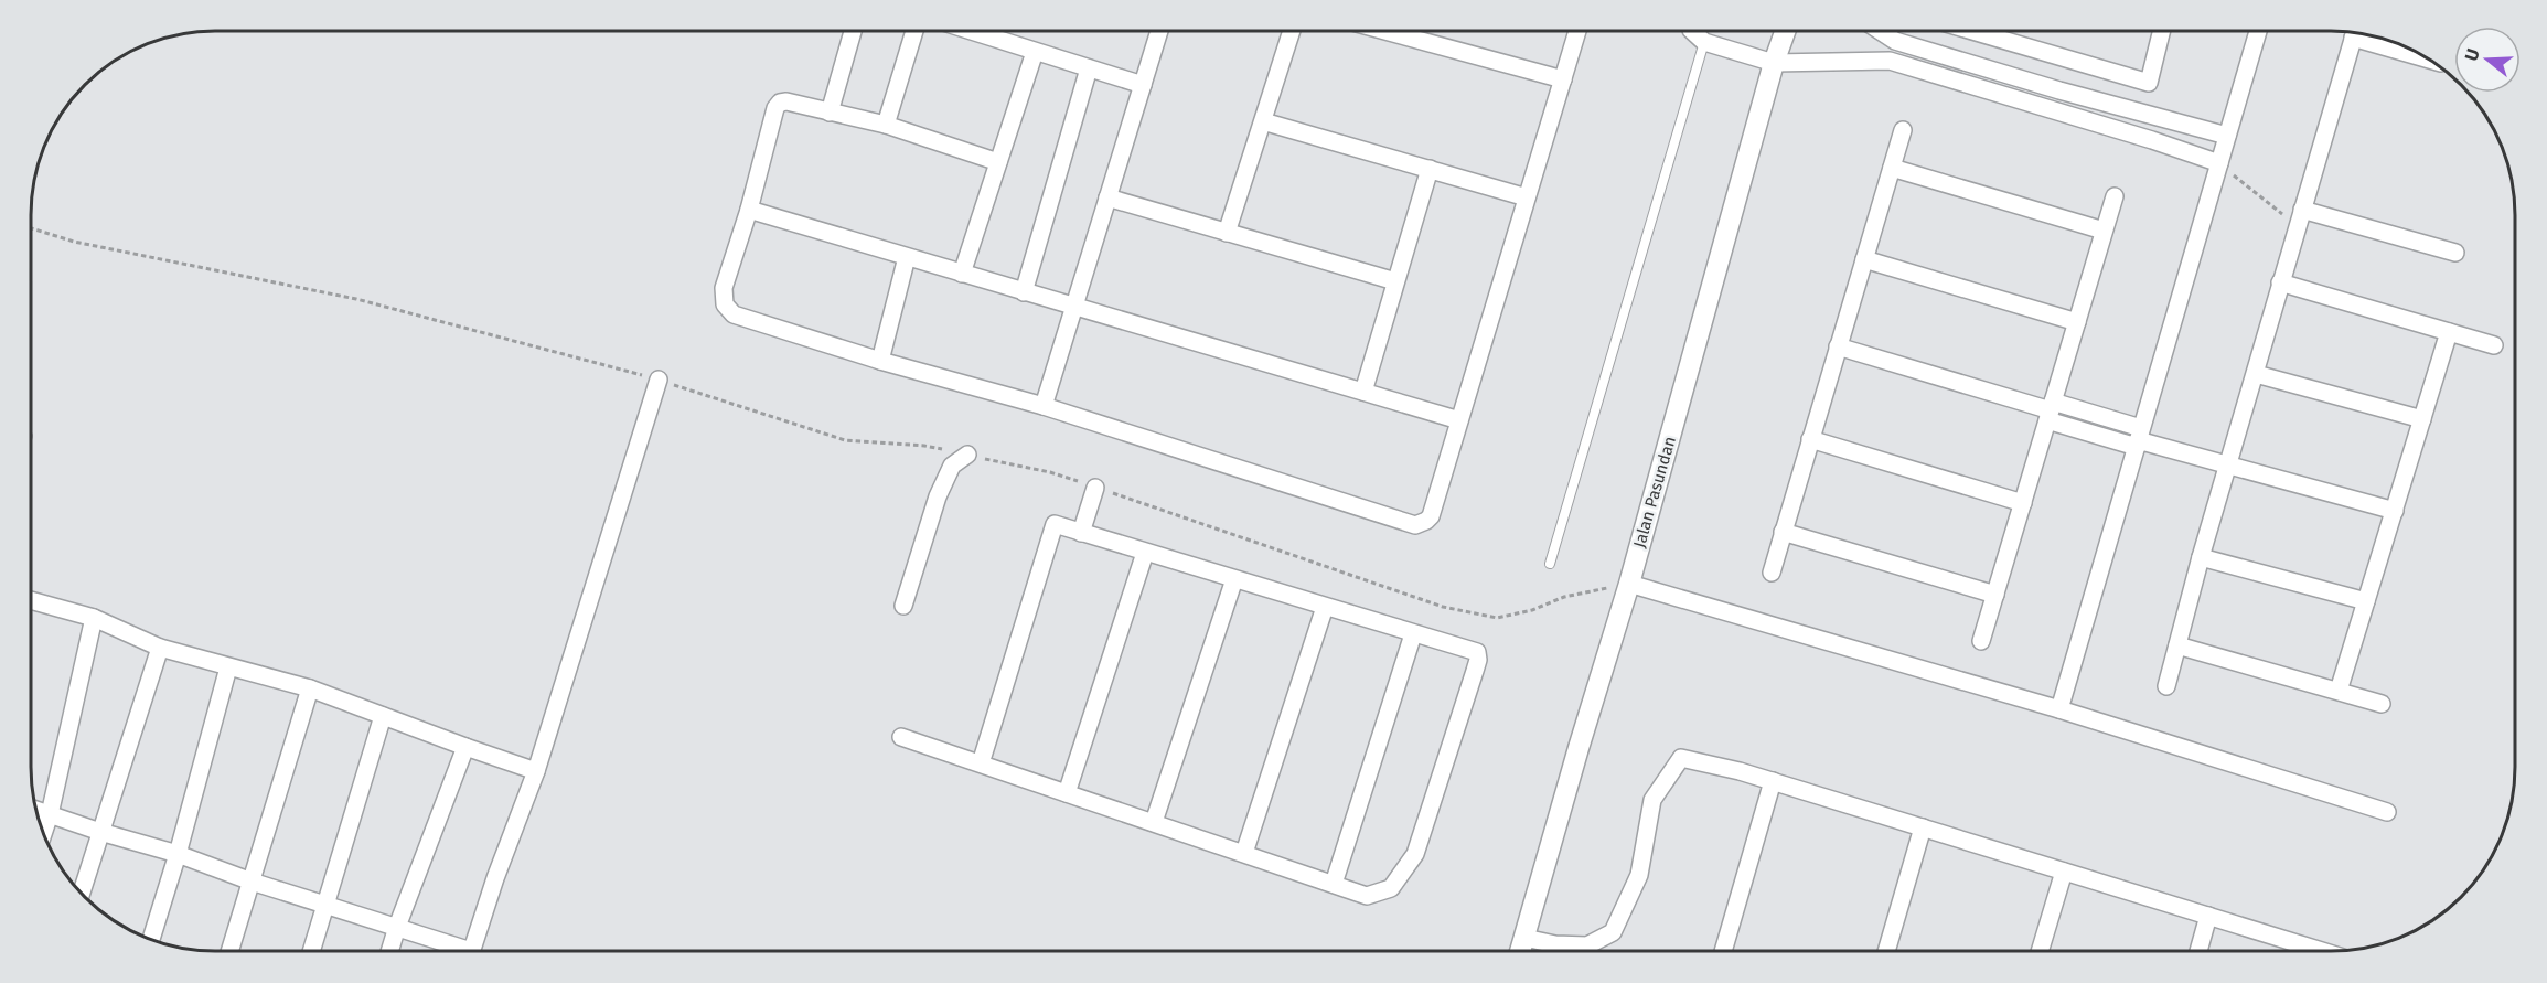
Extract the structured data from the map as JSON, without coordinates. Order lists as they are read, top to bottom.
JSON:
{
  "streets": {
    "street": ["Jalan Pasundan"]
  },
  "north": "left"
}
